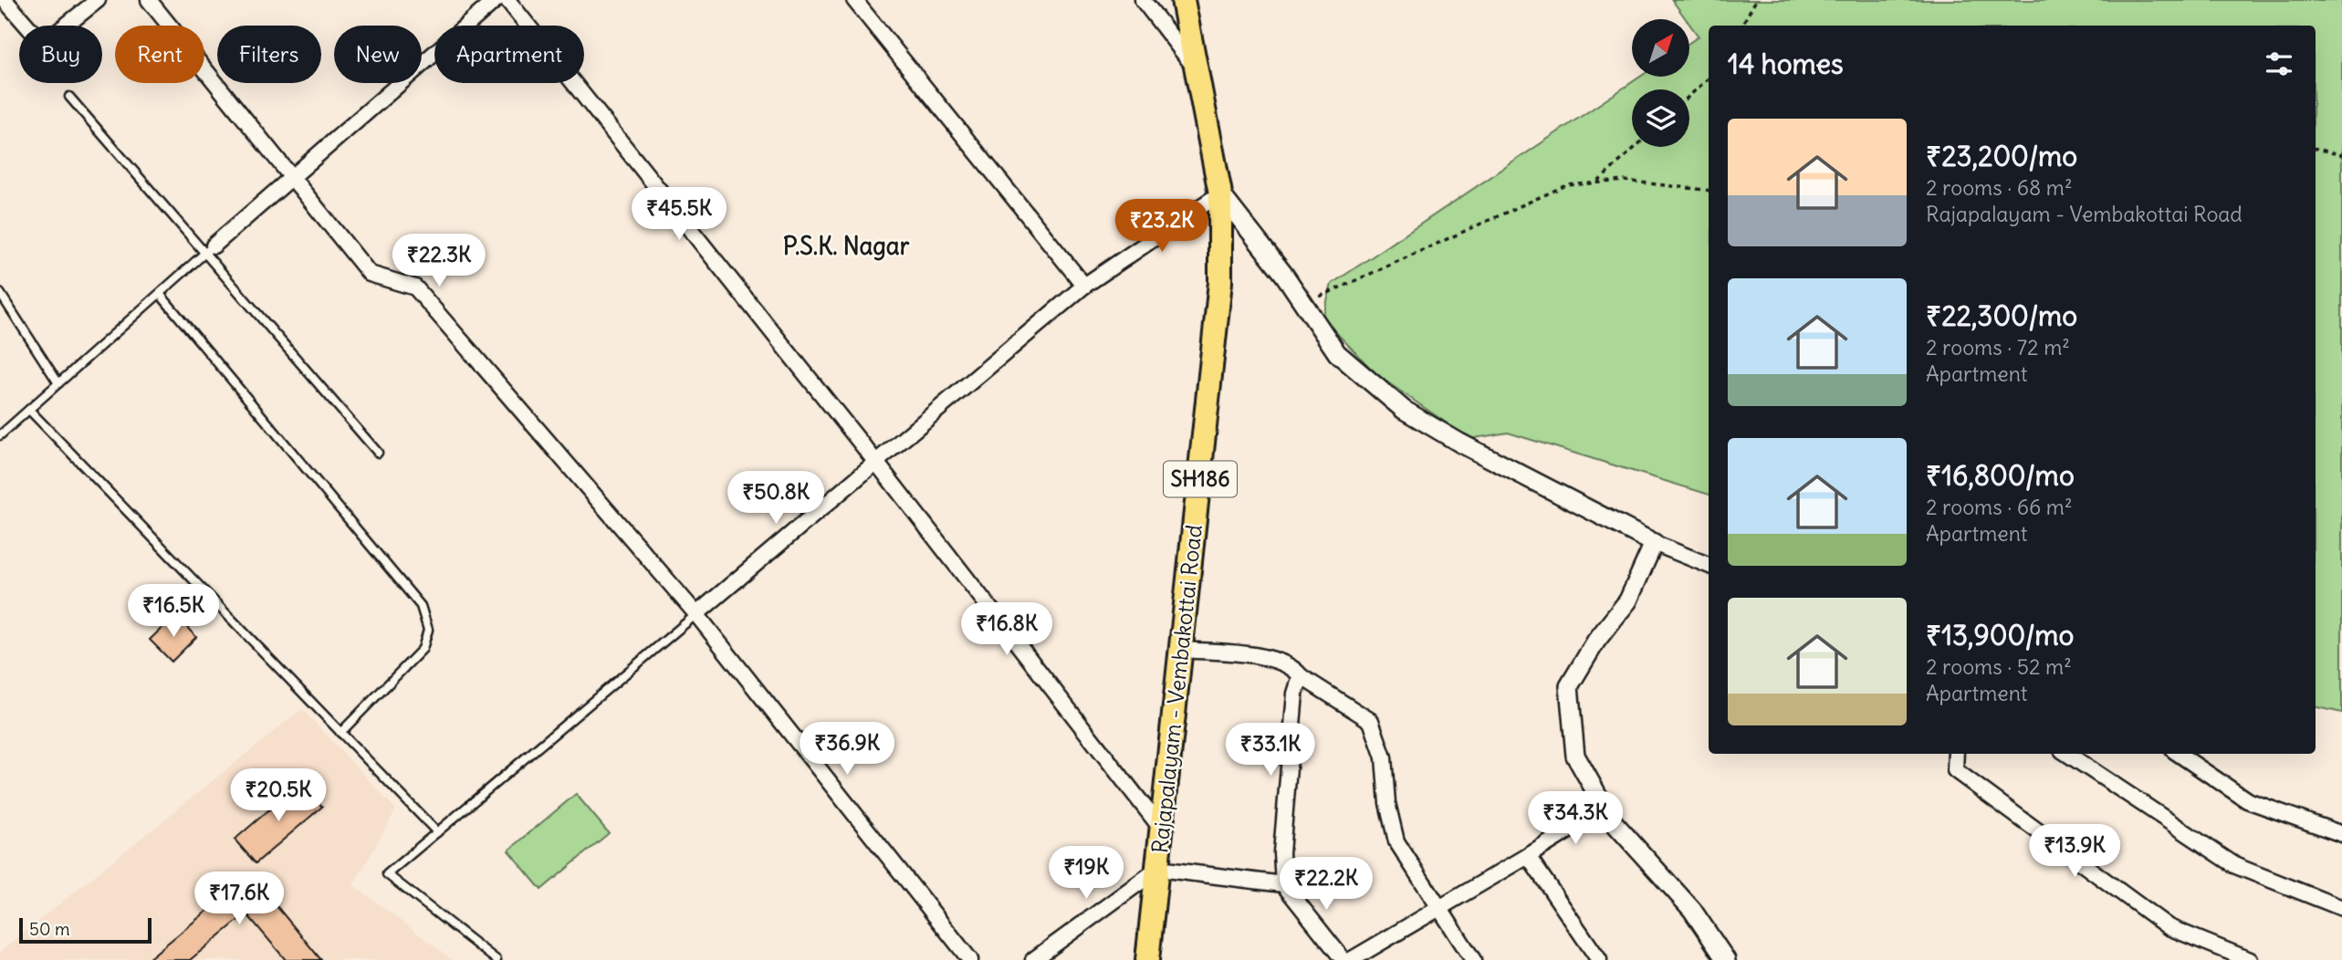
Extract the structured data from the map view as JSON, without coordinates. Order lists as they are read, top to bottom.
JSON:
{
  "streets": {
    "main road": ["SH186", "Rajapalayam - Vembakottai Road"]
  },
  "districts": ["P.S.K. Nagar"],
  "scale_bar": "50 m",
  "north": "top right",
  "page": {
    "chip": [
      "Buy",
      "Rent",
      "Filters",
      "New",
      "Apartment"
    ],
    "heading": "14 homes",
    "list": [
      {
        "name": "₹23,200/mo",
        "note": "2 rooms · 68 m² · Rajapalayam - Vembakottai Road"
      },
      {
        "name": "₹22,300/mo",
        "note": "2 rooms · 72 m² · Apartment"
      },
      {
        "name": "₹16,800/mo",
        "note": "2 rooms · 66 m² · Apartment"
      },
      {
        "name": "₹13,900/mo",
        "note": "2 rooms · 52 m² · Apartment"
      }
    ],
    "price": [
      "₹45.5K",
      "₹23.2K",
      "₹22.3K",
      "₹50.8K",
      "₹16.5K",
      "₹16.8K",
      "₹36.9K",
      "₹33.1K",
      "₹20.5K",
      "₹34.3K",
      "₹13.9K",
      "₹19K",
      "₹22.2K",
      "₹17.6K"
    ],
    "scale": "50 m"
  }
}
